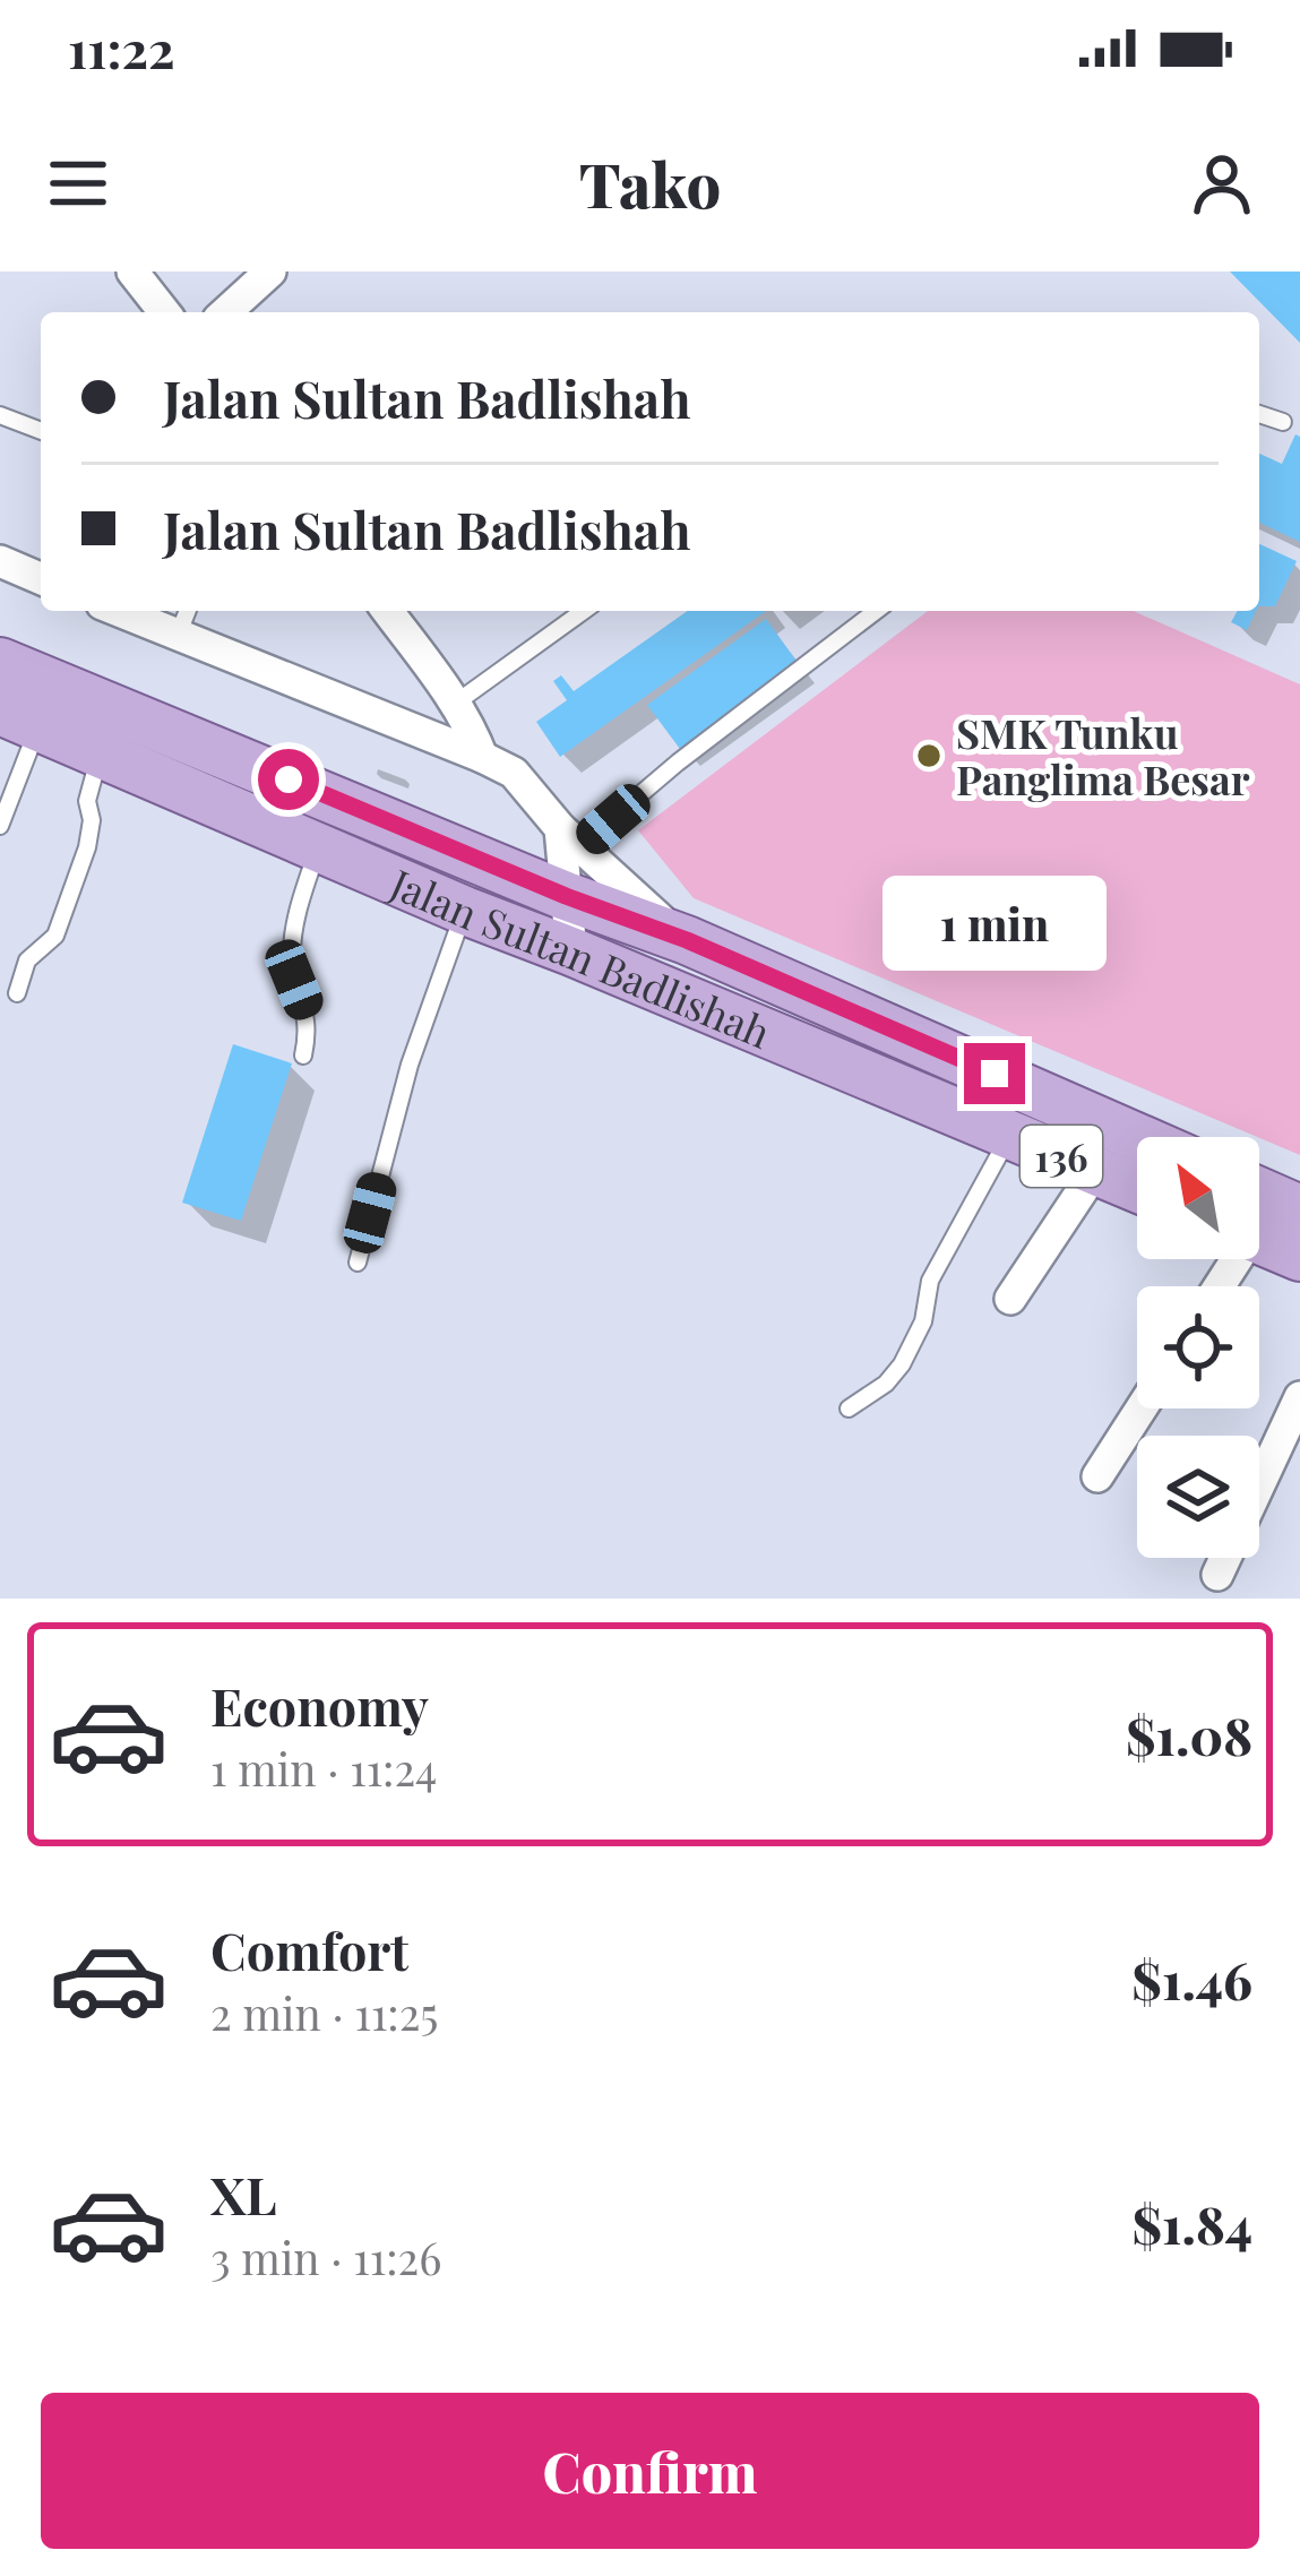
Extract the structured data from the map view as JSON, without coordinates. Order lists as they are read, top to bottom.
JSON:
{
  "streets": {
    "main road": ["Jalan Sultan Badlishah", "136"]
  },
  "places": ["SMK Tunku Panglima Besar"],
  "north": "top left",
  "page": {
    "status": "11:22",
    "header": "Tako",
    "banner": ["Jalan Sultan Badlishah", "Jalan Sultan Badlishah"],
    "bubble": "1 min",
    "list": [
      {
        "name": "Economy",
        "note": "1 min · 11:24",
        "value": "$1.08"
      },
      {
        "name": "Comfort",
        "note": "2 min · 11:25",
        "value": "$1.46"
      },
      {
        "name": "XL",
        "note": "3 min · 11:26",
        "value": "$1.84"
      }
    ],
    "buttons": "Confirm"
  }
}
